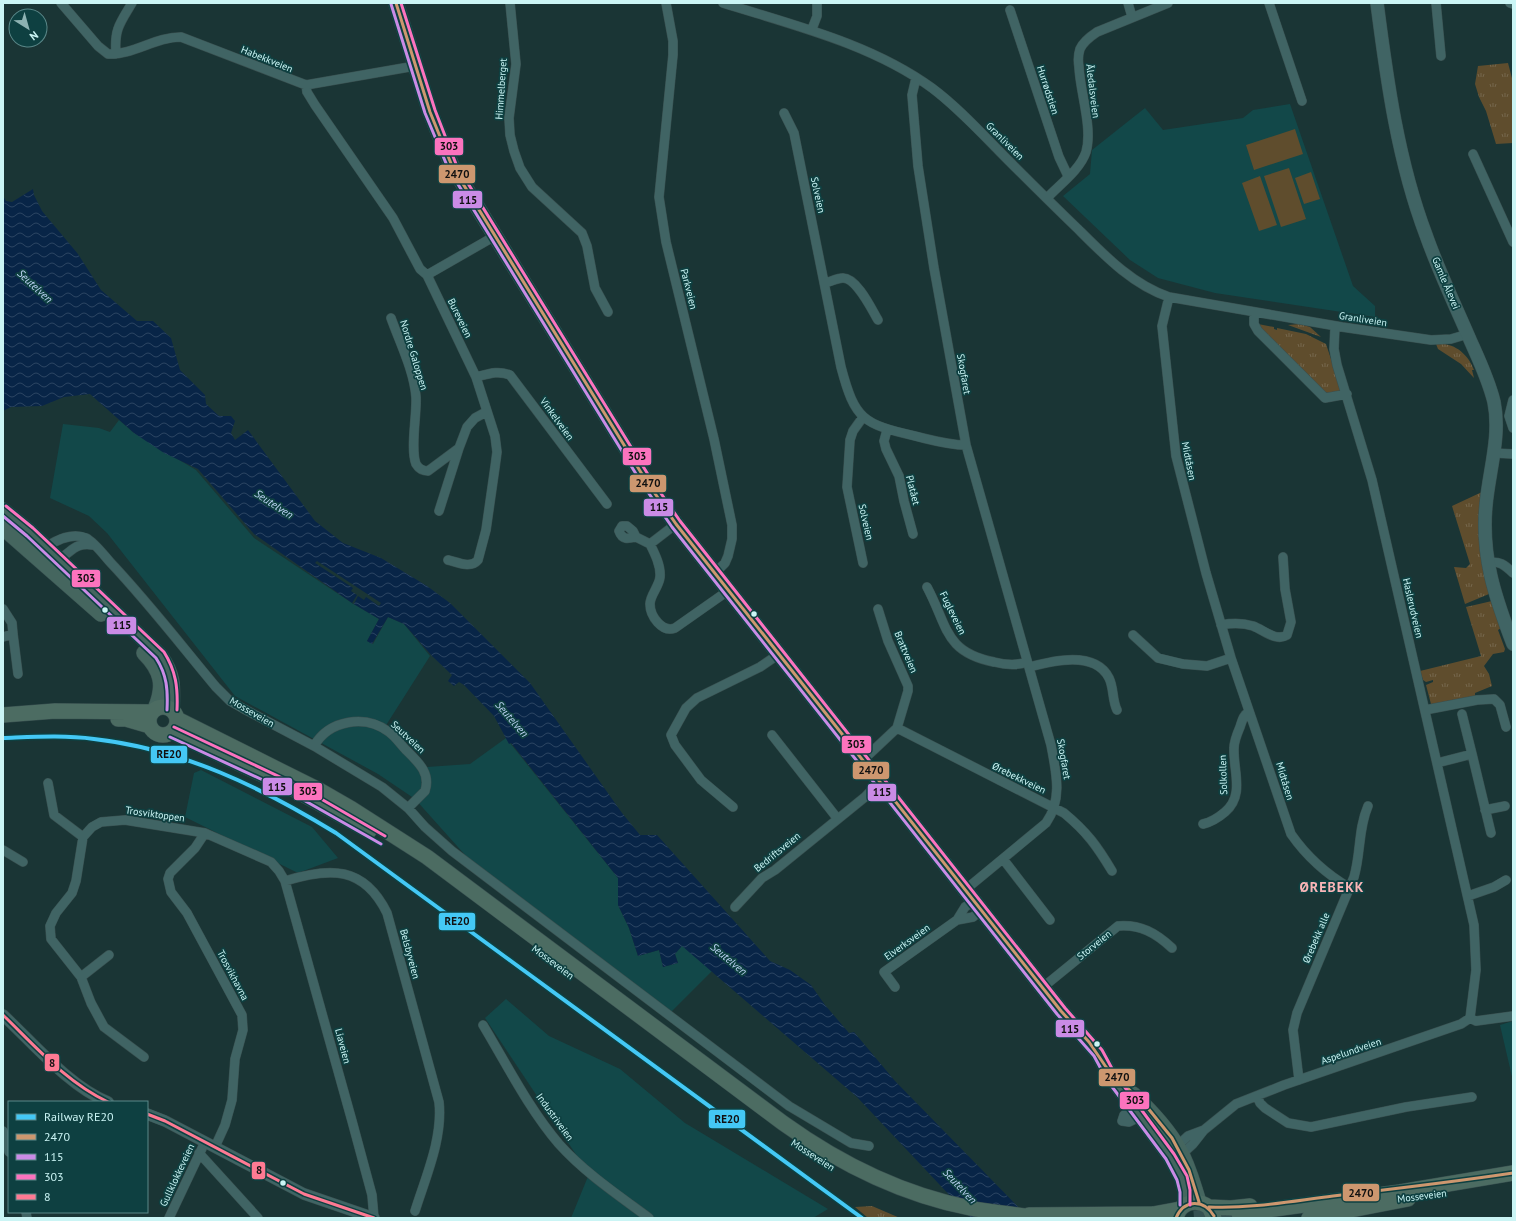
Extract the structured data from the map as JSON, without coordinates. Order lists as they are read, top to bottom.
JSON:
{
  "streets": {
    "highway": ["Mosseveien"],
    "main road": ["Gamle Ålevei"],
    "street": [
      "Habekkveien",
      "Himmelberget",
      "Hurrødstien",
      "Åledalsveien",
      "Granliveien",
      "Solveien",
      "Parkveien",
      "Bureveien",
      "Nordre Galoppen",
      "Skogfaret",
      "Vinkelveien",
      "Midtåsen",
      "Platået",
      "Haslerudveien",
      "Fugleveien",
      "Brattveien",
      "Seutveien",
      "Solkollen",
      "Ørebekkveien",
      "Trosviktoppen",
      "Bedriftsveien",
      "Ørebekk alle",
      "Elverksveien",
      "Storveien",
      "Belsbyveien",
      "Trosvikhavna",
      "Liaveien",
      "Aspelundveien",
      "Industriveien",
      "Gullklokkeveien"
    ]
  },
  "crossings": [
    ["Habekkveien", "Bureveien"],
    ["Hurrødstien", "Åledalsveien"],
    ["Åledalsveien", "Granliveien"],
    ["Granliveien", "Gamle Ålevei"],
    ["Granliveien", "Skogfaret"],
    ["Granliveien", "Midtåsen"],
    ["Granliveien", "Haslerudveien"],
    ["Solveien", "Skogfaret"],
    ["Solveien", "Platået"],
    ["Bureveien", "Vinkelveien"],
    ["Skogfaret", "Fugleveien"],
    ["Skogfaret", "Ørebekkveien"],
    ["Skogfaret", "Elverksveien"],
    ["Midtåsen", "Solkollen"],
    ["Midtåsen", "Ørebekk alle"],
    ["Haslerudveien", "Aspelundveien"],
    ["Brattveien", "Ørebekkveien"],
    ["Mosseveien", "Seutveien"],
    ["Trosviktoppen", "Trosvikhavna"],
    ["Ørebekk alle", "Aspelundveien"],
    ["Belsbyveien", "Liaveien"],
    ["Trosvikhavna", "Gullklokkeveien"]
  ],
  "districts": ["ØREBEKK"],
  "water": ["Seutelven"],
  "lines": [
    "transit line 2470",
    "transit line 303",
    "transit line 115",
    "rail line RE20",
    "transit line 8"
  ],
  "legend": [
    "Railway RE20",
    "2470",
    "115",
    "303",
    "8"
  ],
  "north": "bottom right"
}
